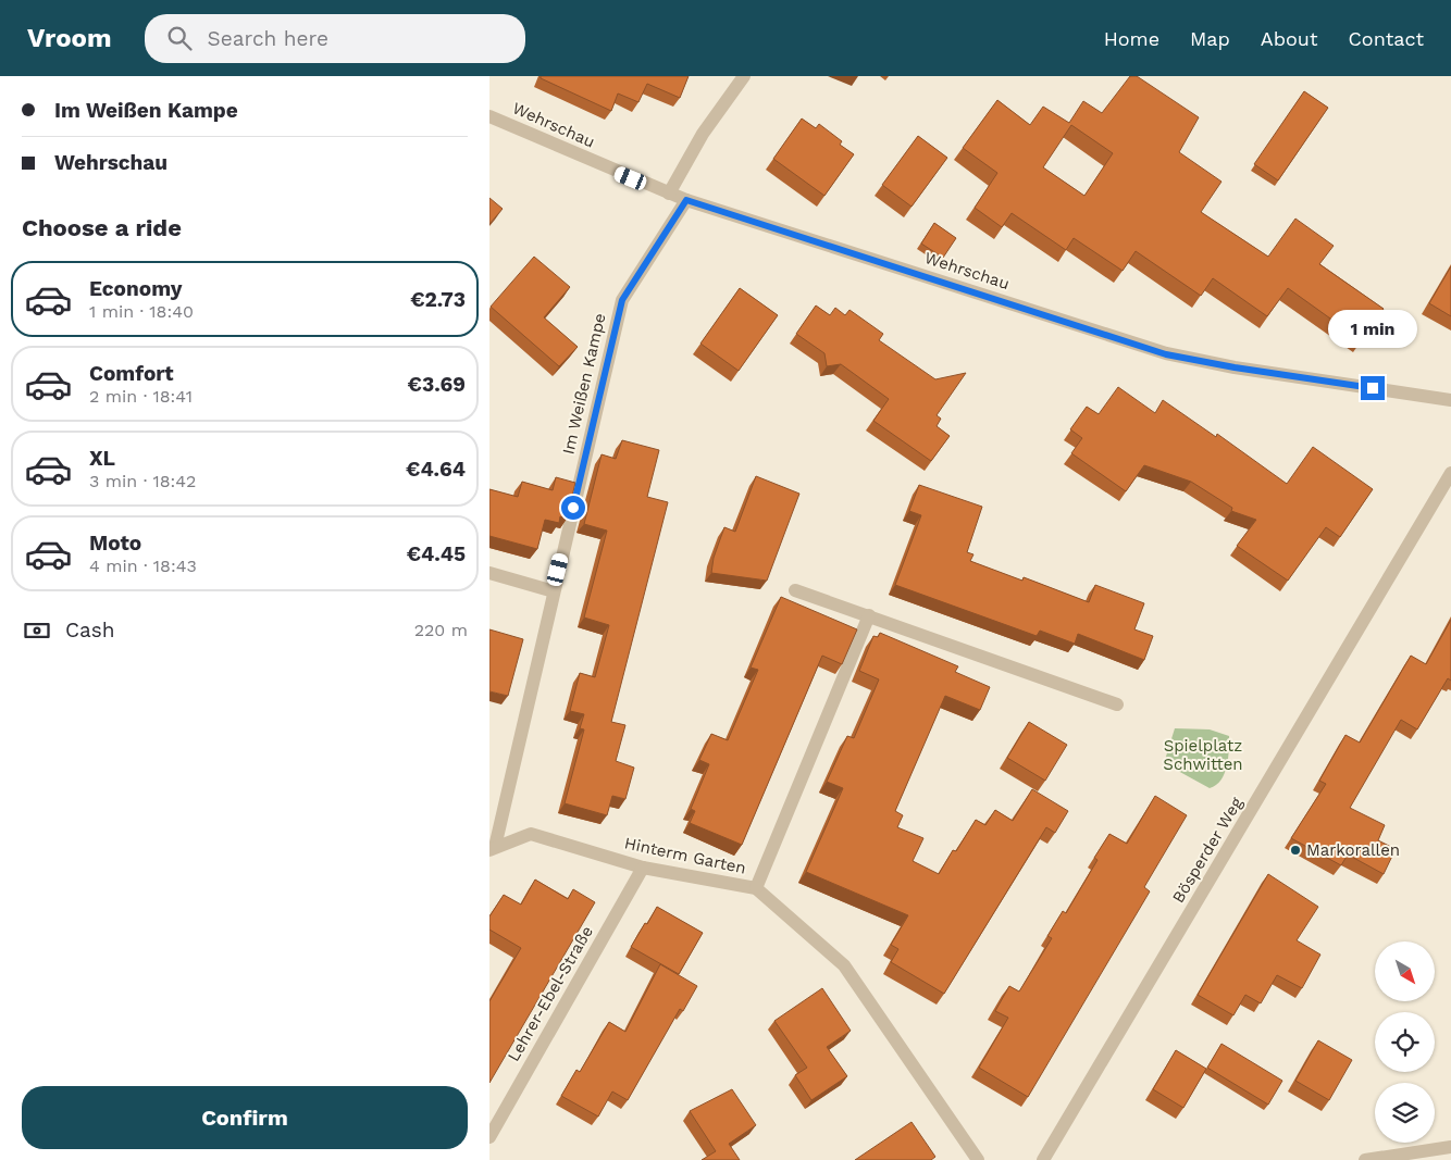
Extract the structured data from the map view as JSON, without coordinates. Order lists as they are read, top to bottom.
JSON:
{
  "streets": {
    "street": [
      "Wehrschau",
      "Im Weißen Kampe",
      "Bösperder Weg",
      "Hinterm Garten",
      "Lehrer-Ebel-Straße"
    ]
  },
  "crossings": [
    ["Wehrschau", "Im Weißen Kampe"],
    ["Im Weißen Kampe", "Hinterm Garten"],
    ["Hinterm Garten", "Lehrer-Ebel-Straße"]
  ],
  "parks": ["Spielplatz Schwitten"],
  "places": ["Markorallen"],
  "north": "bottom right",
  "page": {
    "header": "Vroom",
    "search": "Search here",
    "nav": [
      "Home",
      "Map",
      "About",
      "Contact"
    ],
    "banner": ["Im Weißen Kampe", "Wehrschau"],
    "heading": "Choose a ride",
    "list": [
      {
        "name": "Economy",
        "note": "1 min · 18:40",
        "value": "€2.73"
      },
      {
        "name": "Comfort",
        "note": "2 min · 18:41",
        "value": "€3.69"
      },
      {
        "name": "XL",
        "note": "3 min · 18:42",
        "value": "€4.64"
      },
      {
        "name": "Moto",
        "note": "4 min · 18:43",
        "value": "€4.45"
      }
    ],
    "bubble": "1 min",
    "pay": ["Cash", "220 m"],
    "buttons": "Confirm"
  }
}
